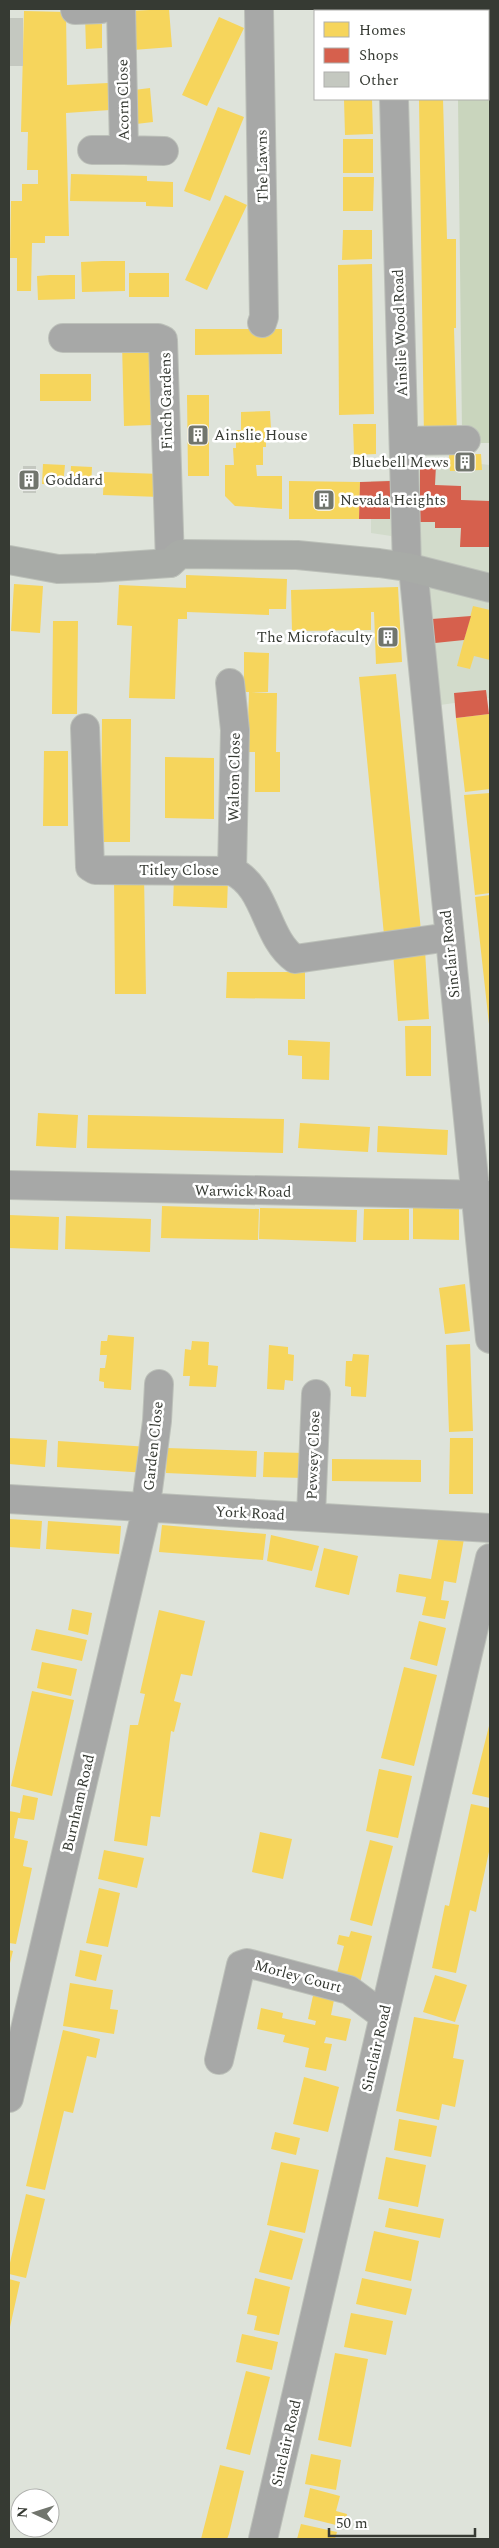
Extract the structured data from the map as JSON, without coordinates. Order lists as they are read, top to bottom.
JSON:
{
  "streets": {
    "street": [
      "Acorn Close",
      "The Lawns",
      "Ainslie Wood Road",
      "Finch Gardens",
      "Walton Close",
      "Titley Close",
      "Sinclair Road",
      "Warwick Road",
      "Garden Close",
      "Pewsey Close",
      "York Road",
      "Burnham Road",
      "Morley Court"
    ]
  },
  "crossings": [
    ["Ainslie Wood Road", "Sinclair Road"],
    ["Walton Close", "Titley Close"],
    ["Titley Close", "Sinclair Road"],
    ["Sinclair Road", "Warwick Road"],
    ["Sinclair Road", "Morley Court"],
    ["Garden Close", "York Road"],
    ["Garden Close", "Burnham Road"],
    ["Pewsey Close", "York Road"],
    ["York Road", "Burnham Road"]
  ],
  "places": {
    "building": [
      "Ainslie House",
      "Bluebell Mews",
      "Goddard",
      "Nevada Heights",
      "The Microfaculty"
    ]
  },
  "legend": ["Homes", "Shops", "Other"],
  "scale_bar": "50 m",
  "north": "left"
}
